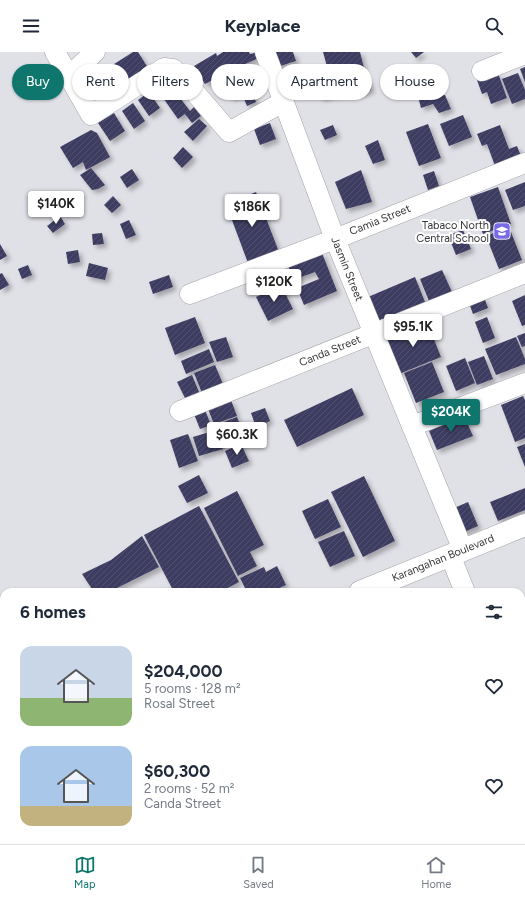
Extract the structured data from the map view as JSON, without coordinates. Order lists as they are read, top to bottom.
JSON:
{
  "streets": {
    "main road": ["Karangahan Boulevard"],
    "street": ["Camia Street", "Jasmin Street", "Canda Street"]
  },
  "crossings": [
    ["Camia Street", "Jasmin Street"],
    ["Jasmin Street", "Canda Street"],
    ["Jasmin Street", "Karangahan Boulevard"]
  ],
  "places": {
    "school or university": ["Tabaco North Central School"]
  },
  "page": {
    "header": "Keyplace",
    "chip": [
      "Buy",
      "Rent",
      "Filters",
      "New",
      "Apartment",
      "House"
    ],
    "price": [
      "$140K",
      "$186K",
      "$120K",
      "$95.1K",
      "$204K",
      "$60.3K"
    ],
    "heading": "6 homes",
    "list": [
      {
        "name": "$204,000",
        "note": "5 rooms · 128 m² · Rosal Street"
      },
      {
        "name": "$60,300",
        "note": "2 rooms · 52 m² · Canda Street"
      }
    ],
    "tabs": ["Map", "Saved", "Home"]
  }
}
